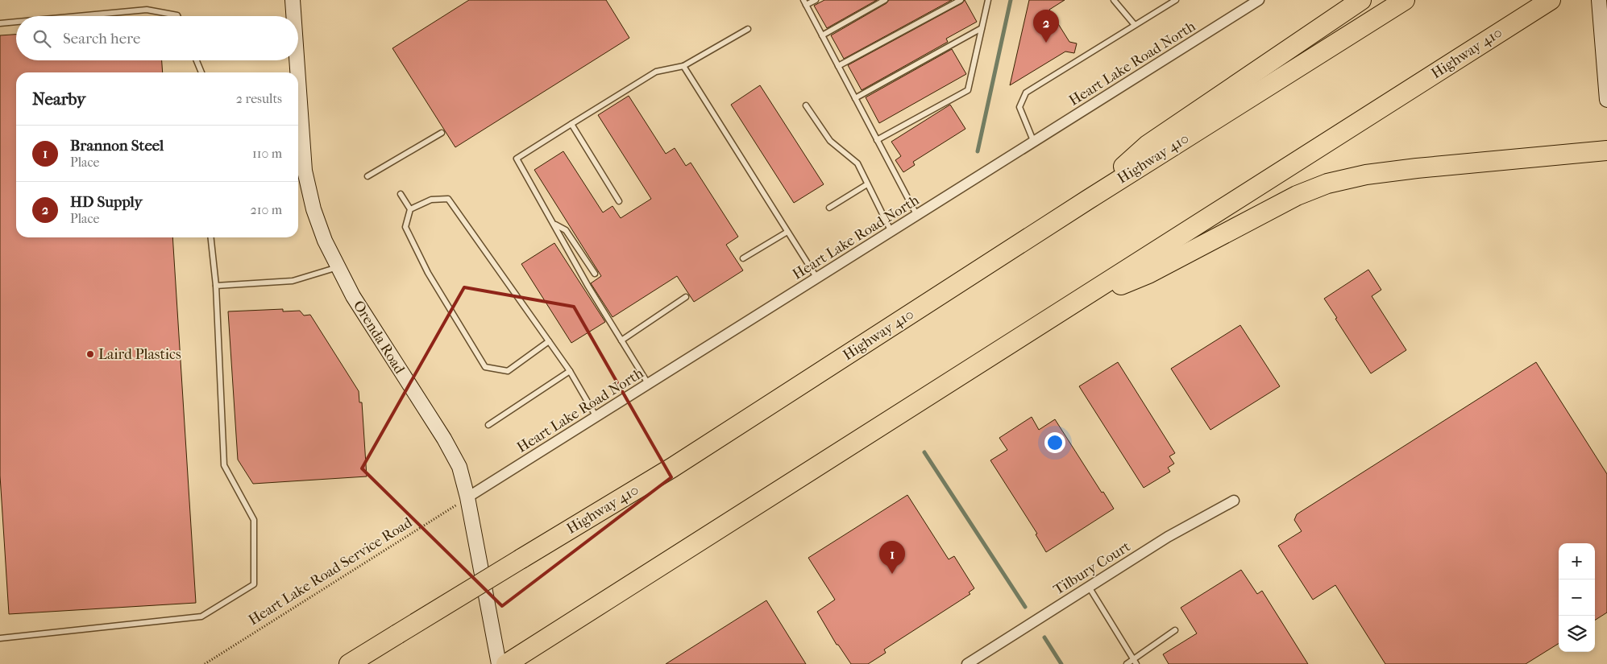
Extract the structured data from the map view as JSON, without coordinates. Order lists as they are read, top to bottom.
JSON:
{
  "streets": {
    "highway": ["Highway 410"],
    "street": ["Heart Lake Road North", "Orenda Road", "Tilbury Court"],
    "path": ["Heart Lake Road Service Road"]
  },
  "crossings": [
    ["Heart Lake Road North", "Orenda Road"],
    ["Heart Lake Road North", "Heart Lake Road Service Road"],
    ["Orenda Road", "Heart Lake Road Service Road"]
  ],
  "places": ["Laird Plastics"],
  "page": {
    "pins": ["2", "1"],
    "search": "Search here",
    "heading": ["Nearby", "2 results"],
    "list": [
      {
        "mark": "1",
        "name": "Brannon Steel",
        "note": "Place",
        "value": "110 m"
      },
      {
        "mark": "2",
        "name": "HD Supply",
        "note": "Place",
        "value": "210 m"
      }
    ],
    "map_buttons": ["+", "−"]
  }
}
